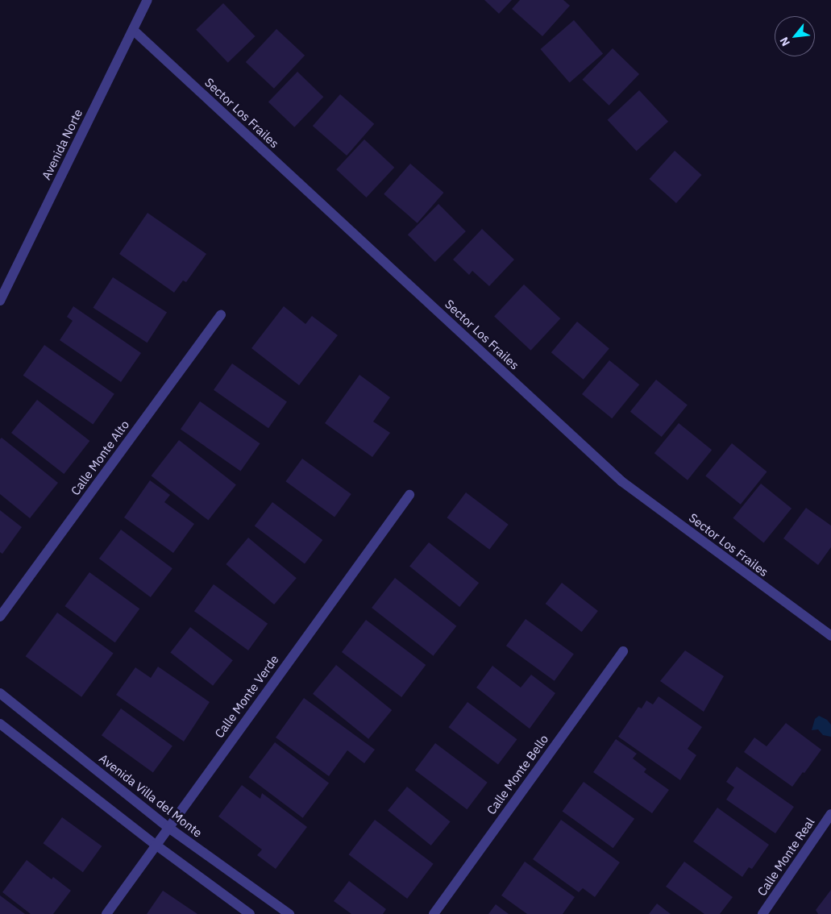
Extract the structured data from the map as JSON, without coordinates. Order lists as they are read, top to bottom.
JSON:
{
  "streets": {
    "street": [
      "Sector Los Frailes",
      "Avenida Norte",
      "Calle Monte Alto",
      "Calle Monte Verde",
      "Calle Monte Bello",
      "Avenida Villa del Monte",
      "Calle Monte Real"
    ]
  },
  "crossings": [
    ["Sector Los Frailes", "Avenida Norte"],
    ["Calle Monte Verde", "Avenida Villa del Monte"]
  ],
  "north": "bottom left"
}
